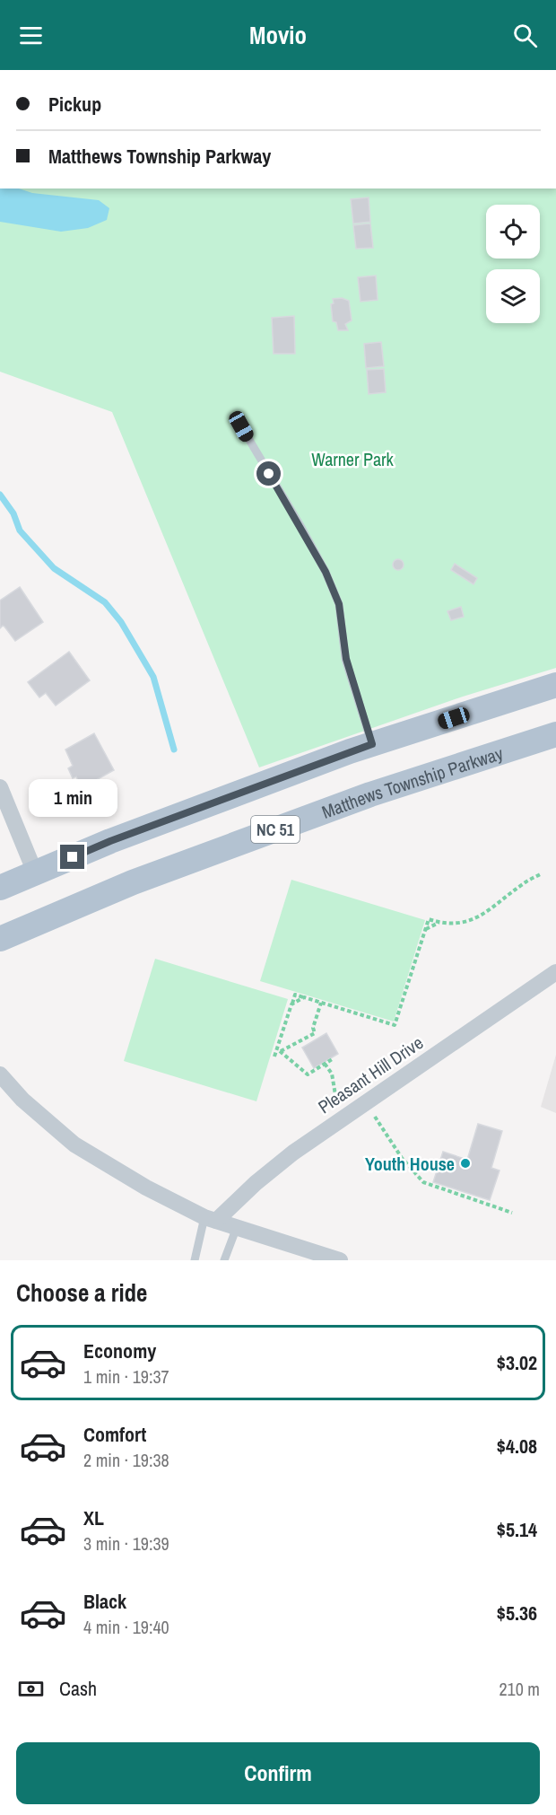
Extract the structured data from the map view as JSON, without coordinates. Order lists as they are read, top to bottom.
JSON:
{
  "streets": {
    "main road": ["Matthews Township Parkway", "NC 51"],
    "street": ["Pleasant Hill Drive"]
  },
  "parks": ["Warner Park"],
  "places": ["Youth House"],
  "page": {
    "header": "Movio",
    "banner": ["Pickup", "Matthews Township Parkway"],
    "bubble": "1 min",
    "heading": "Choose a ride",
    "list": [
      {
        "name": "Economy",
        "note": "1 min · 19:37",
        "value": "$3.02"
      },
      {
        "name": "Comfort",
        "note": "2 min · 19:38",
        "value": "$4.08"
      },
      {
        "name": "XL",
        "note": "3 min · 19:39",
        "value": "$5.14"
      },
      {
        "name": "Black",
        "note": "4 min · 19:40",
        "value": "$5.36"
      }
    ],
    "pay": ["Cash", "210 m"],
    "buttons": "Confirm"
  }
}
